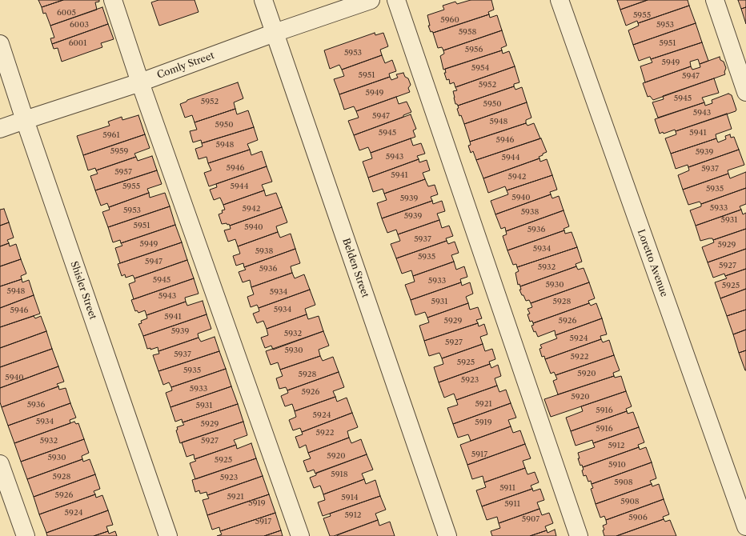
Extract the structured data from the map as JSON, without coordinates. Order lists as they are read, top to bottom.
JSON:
{
  "streets": {
    "street": [
      "Comly Street",
      "Loretto Avenue",
      "Belden Street",
      "Shisler Street"
    ]
  },
  "crossings": [
    ["Comly Street", "Belden Street"],
    ["Comly Street", "Shisler Street"]
  ],
  "house_numbers": [
    "6005",
    "5955",
    "5960",
    "6003",
    "5953",
    "5958",
    "6001",
    "5951",
    "5956",
    "5953",
    "5949",
    "5954",
    "5951",
    "5947",
    "5952",
    "5949",
    "5945",
    "5952",
    "5950",
    "5943",
    "5947",
    "5948",
    "5950",
    "5945",
    "5941",
    "5961",
    "5946",
    "5948",
    "5959",
    "5939",
    "5943",
    "5944",
    "5946",
    "5937",
    "5957",
    "5941",
    "5942",
    "5955",
    "5944",
    "5935",
    "5940",
    "5939",
    "5933",
    "5942",
    "5953",
    "5938",
    "5939",
    "5931",
    "5951",
    "5940",
    "5936",
    "5937",
    "5949",
    "5929",
    "5934",
    "5938",
    "5935",
    "5947",
    "5927",
    "5932",
    "5936",
    "5945",
    "5933",
    "5930",
    "5925",
    "5948",
    "5934",
    "5943",
    "5931",
    "5928",
    "5934",
    "5946",
    "5941",
    "5929",
    "5926",
    "5939",
    "5932",
    "5924",
    "5927",
    "5930",
    "5937",
    "5922",
    "5925",
    "5935",
    "5920",
    "5928",
    "5940",
    "5923",
    "5933",
    "5926",
    "5920",
    "5921",
    "5936",
    "5931",
    "5916",
    "5924",
    "5934",
    "5919",
    "5929",
    "5916",
    "5922",
    "5932",
    "5927",
    "5912",
    "5917",
    "5920",
    "5930",
    "5925",
    "5910",
    "5918",
    "5928",
    "5923",
    "5908",
    "5911",
    "5926",
    "5921",
    "5914",
    "5908",
    "5919",
    "5911",
    "5924",
    "5912",
    "5906",
    "5907",
    "5917"
  ]
}
